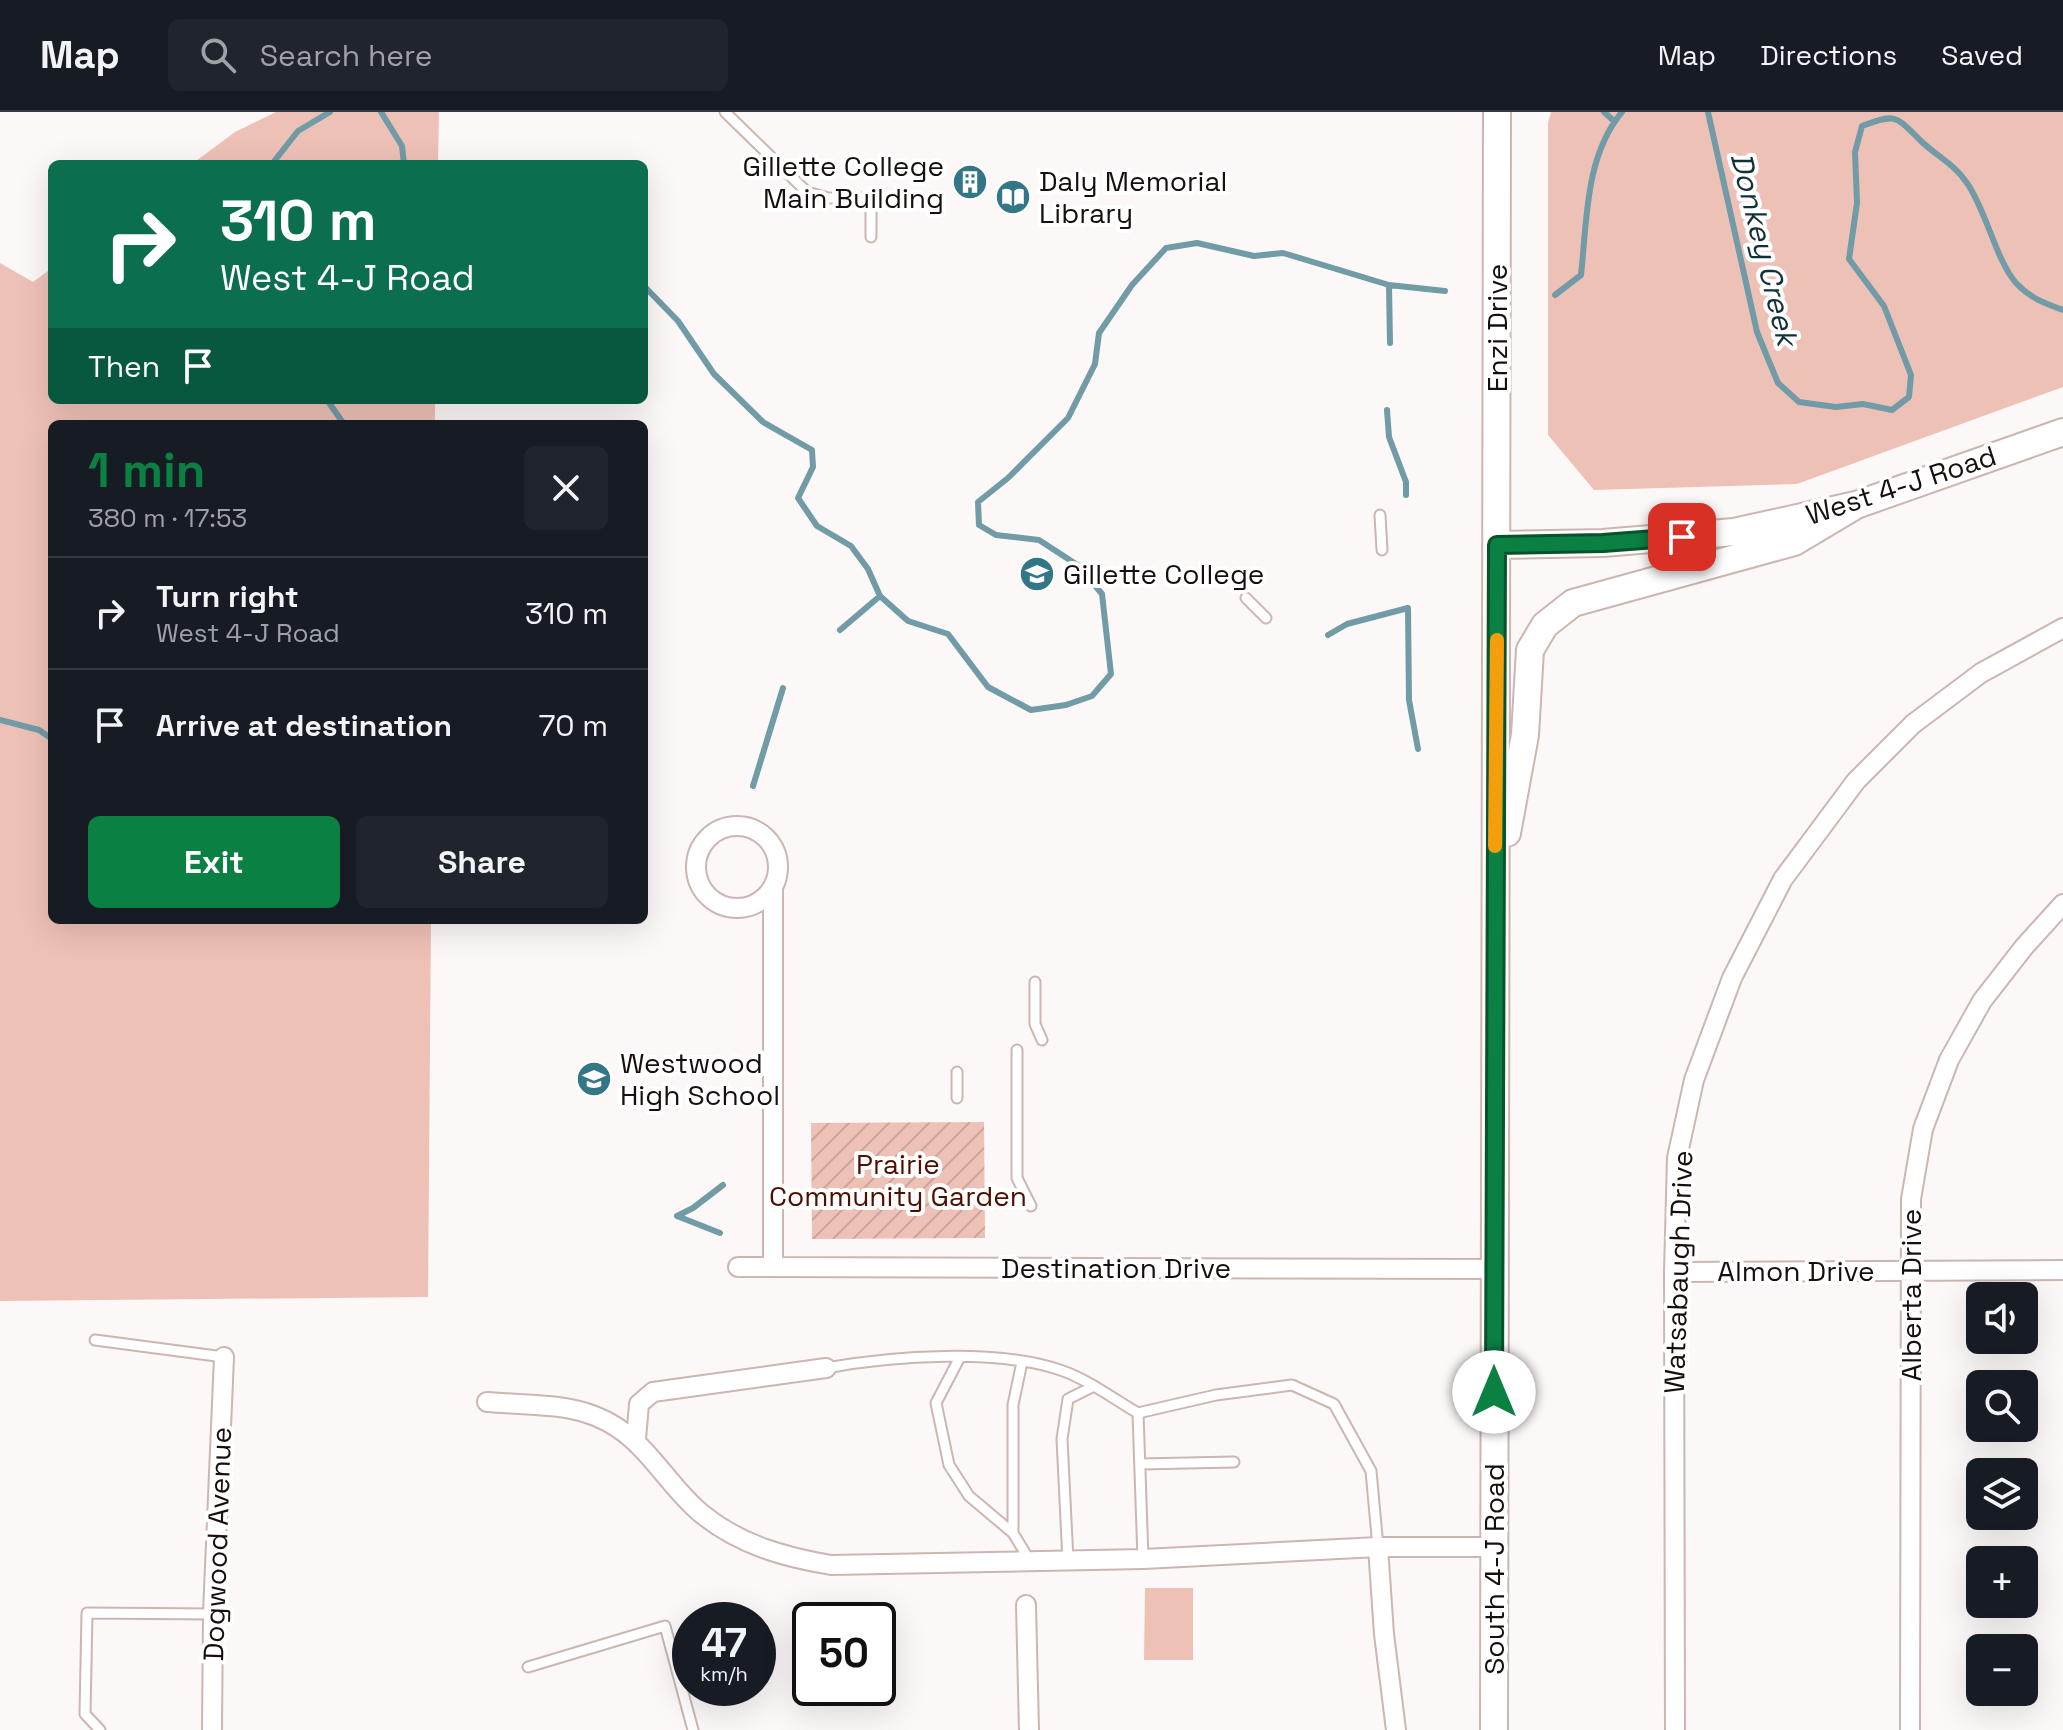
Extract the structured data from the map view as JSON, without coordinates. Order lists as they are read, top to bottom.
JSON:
{
  "streets": {
    "main road": ["Enzi Drive", "West 4-J Road", "South 4-J Road"],
    "street": [
      "Destination Drive",
      "Almon Drive",
      "Watsabaugh Drive",
      "Alberta Drive",
      "Dogwood Avenue"
    ]
  },
  "crossings": [
    ["Enzi Drive", "West 4-J Road"],
    ["Enzi Drive", "South 4-J Road"],
    ["West 4-J Road", "South 4-J Road"],
    ["Destination Drive", "South 4-J Road"],
    ["Almon Drive", "Watsabaugh Drive"],
    ["Almon Drive", "Alberta Drive"]
  ],
  "water": ["Donkey Creek"],
  "parks": ["Prairie Community Garden"],
  "places": {
    "building": ["Gillette College Main Building"],
    "library": ["Daly Memorial Library"],
    "school or university": ["Gillette College", "Westwood High School"]
  },
  "page": {
    "header": "Map",
    "search": "Search here",
    "nav": ["Map", "Directions", "Saved"],
    "turn": ["310 m", "West 4-J Road"],
    "then": "Then",
    "heading": ["1 min", "380 m · 17:53"],
    "list": [
      {
        "name": "Turn right",
        "note": "West 4-J Road",
        "value": "310 m"
      },
      {
        "name": "Arrive at destination",
        "value": "70 m"
      }
    ],
    "buttons": ["Exit", "Share"],
    "map_buttons": ["+", "−"],
    "speed": "47 km/h",
    "limit": "50"
  }
}
